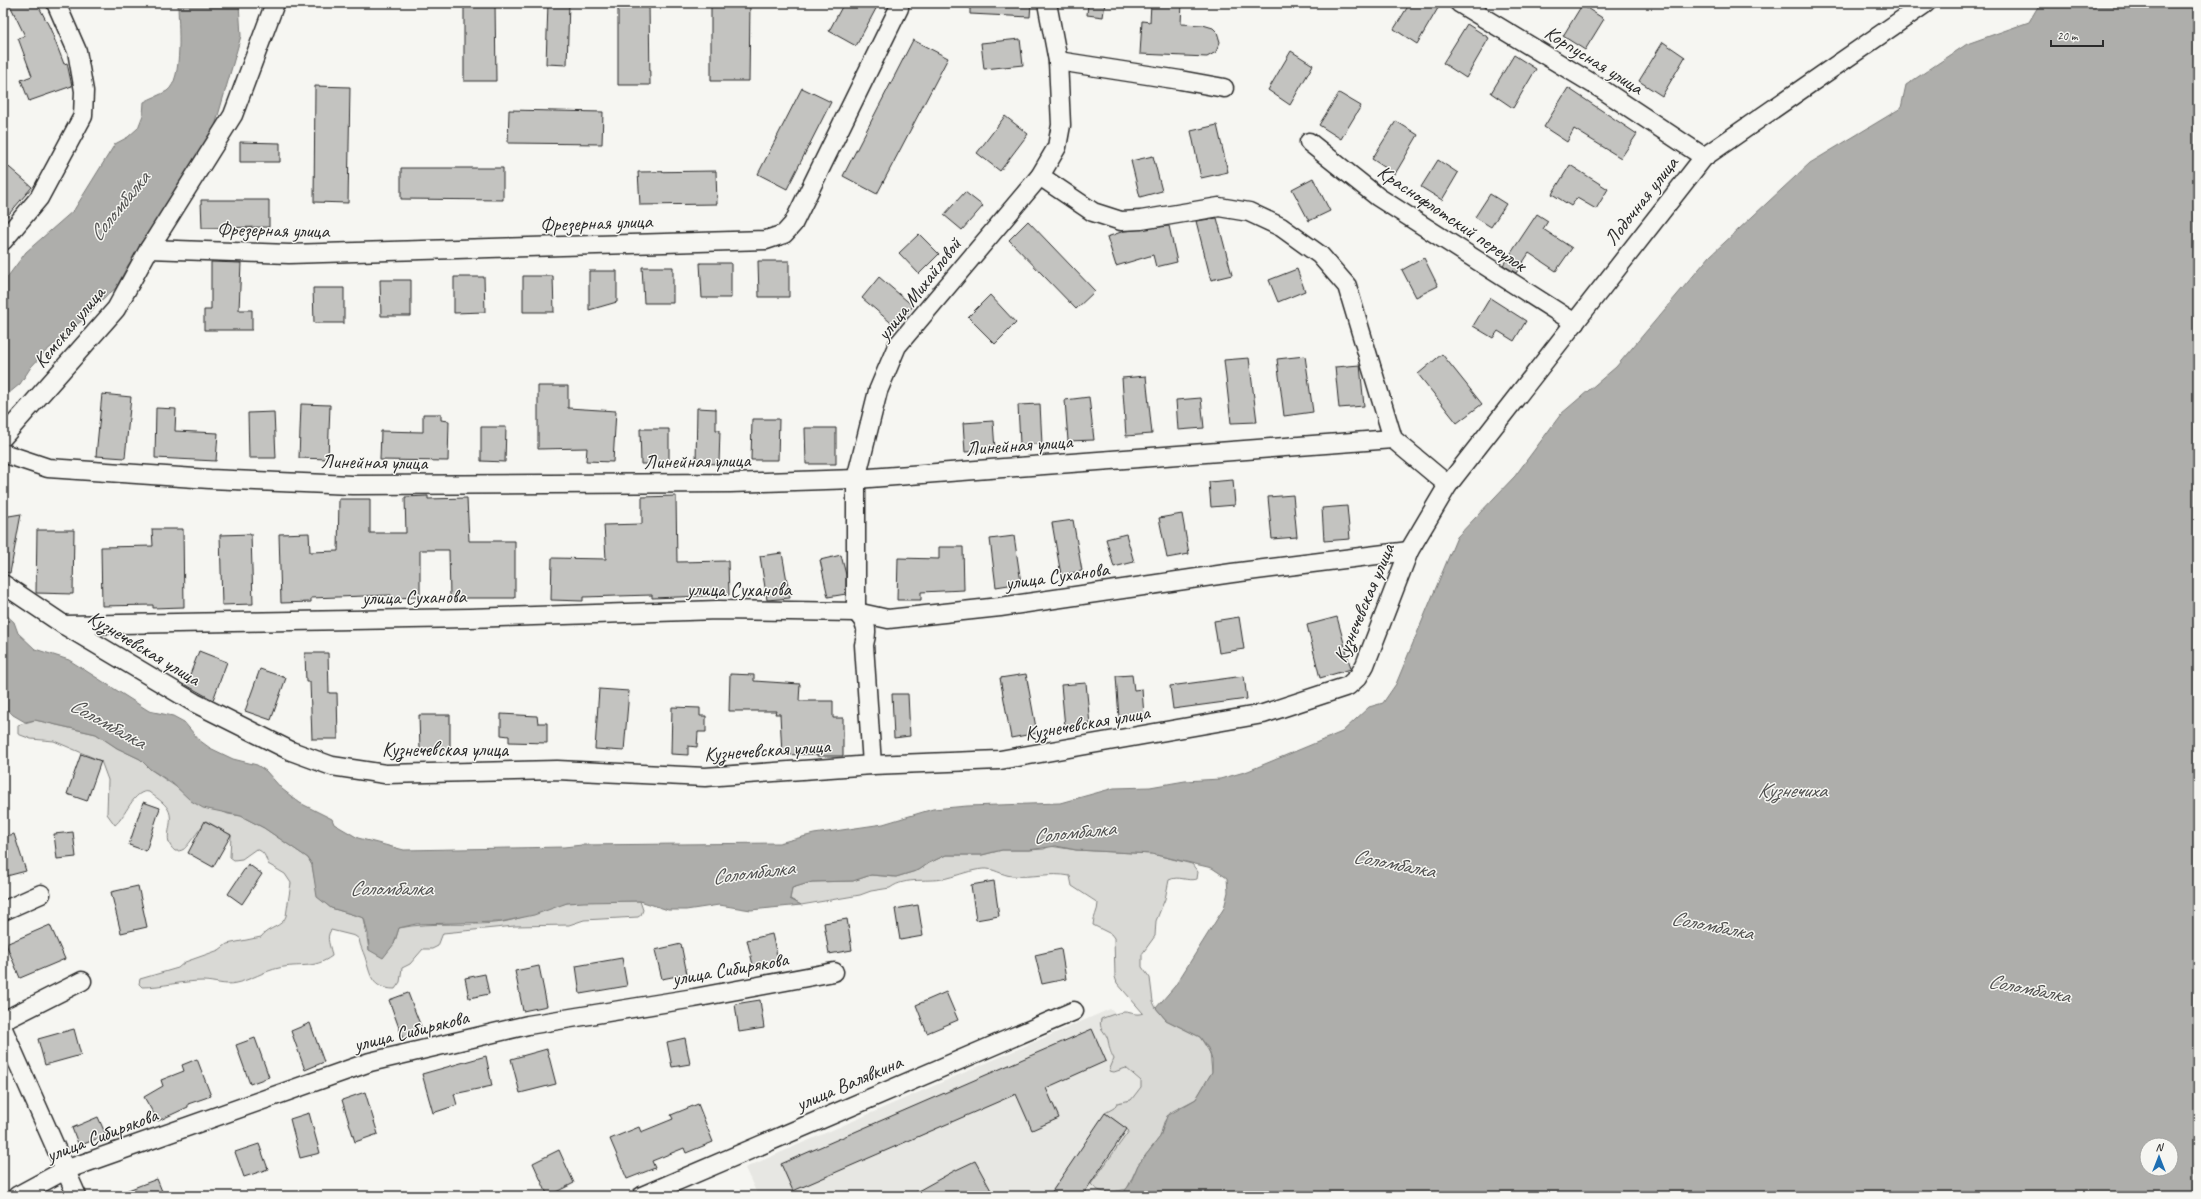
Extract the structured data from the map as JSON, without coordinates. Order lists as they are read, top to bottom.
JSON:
{
  "streets": {
    "street": [
      "Корпусная улица",
      "Лодочная улица",
      "Краснофлотский переулок",
      "Фрезерная улица",
      "улица Михайловой",
      "Кемская улица",
      "Линейная улица",
      "улица Суханова",
      "Кузнечевская улица",
      "улица Сибирякова",
      "улица Валявкина"
    ]
  },
  "crossings": [
    ["Корпусная улица", "Лодочная улица"],
    ["Лодочная улица", "Краснофлотский переулок"],
    ["Лодочная улица", "Кузнечевская улица"],
    ["Фрезерная улица", "Кемская улица"],
    ["улица Михайловой", "Линейная улица"],
    ["улица Михайловой", "улица Суханова"],
    ["улица Суханова", "Кузнечевская улица"]
  ],
  "water": ["Соломбалка", "Кузнечиха"],
  "scale_bar": "20 m",
  "north": "top"
}
